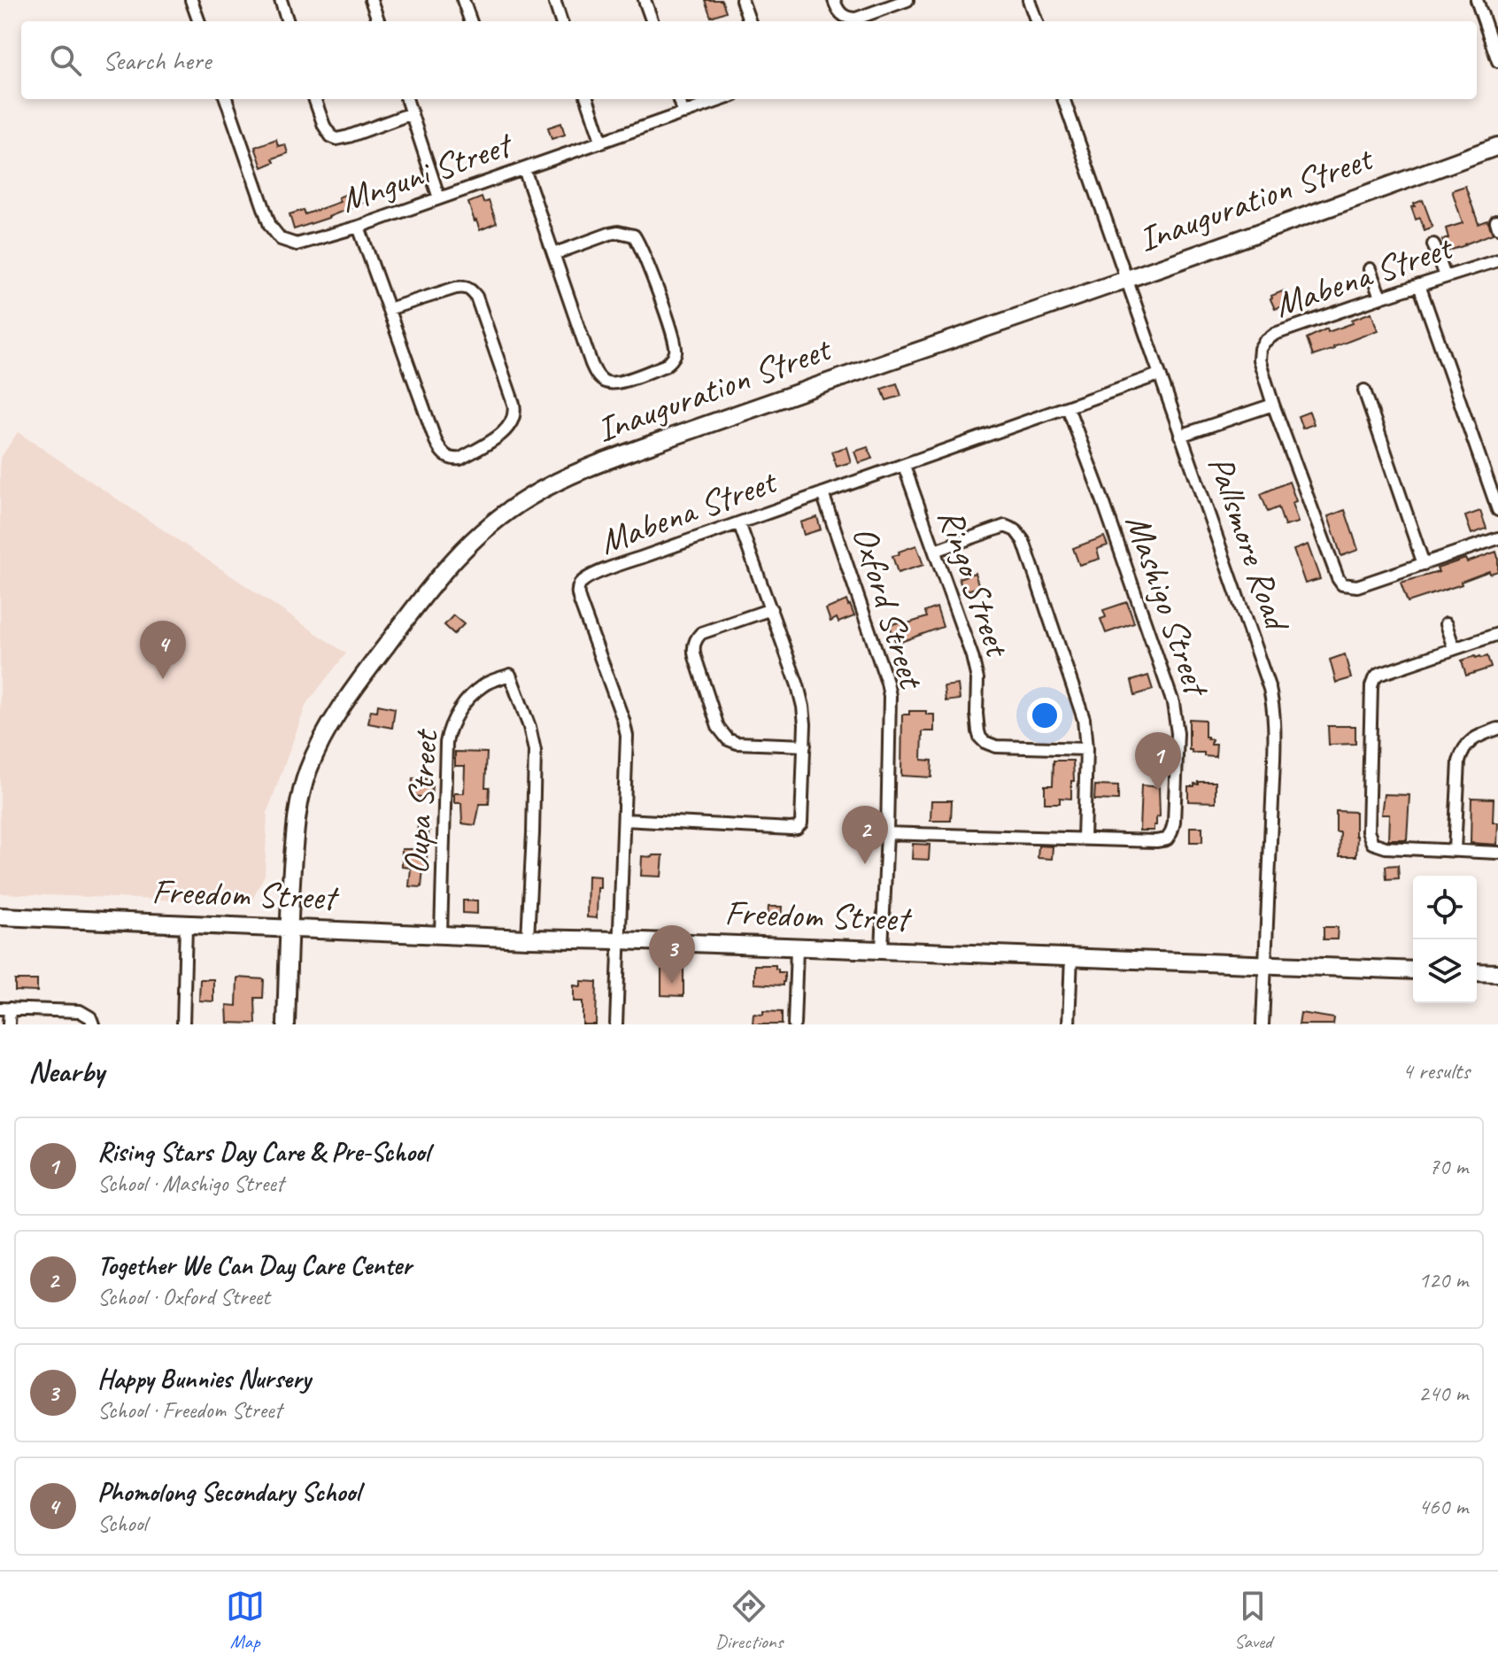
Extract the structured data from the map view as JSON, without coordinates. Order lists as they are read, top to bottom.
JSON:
{
  "streets": {
    "street": [
      "Mnguni Street",
      "Inauguration Street",
      "Mabena Street",
      "Pallsmore Road",
      "Ringo Street",
      "Mashigo Street",
      "Oxford Street",
      "Oupa Street",
      "Freedom Street"
    ]
  },
  "crossings": [
    ["Inauguration Street", "Pallsmore Road"],
    ["Inauguration Street", "Freedom Street"],
    ["Mabena Street", "Pallsmore Road"],
    ["Mabena Street", "Ringo Street"],
    ["Mabena Street", "Mashigo Street"],
    ["Mabena Street", "Oxford Street"],
    ["Mabena Street", "Freedom Street"],
    ["Pallsmore Road", "Freedom Street"],
    ["Mashigo Street", "Oxford Street"],
    ["Oxford Street", "Freedom Street"],
    ["Oupa Street", "Freedom Street"]
  ],
  "page": {
    "search": "Search here",
    "pins": [
      "4",
      "1",
      "2",
      "3"
    ],
    "heading": ["Nearby", "4 results"],
    "list": [
      {
        "mark": "1",
        "name": "Rising Stars Day Care & Pre-School",
        "note": "School · Mashigo Street",
        "value": "70 m"
      },
      {
        "mark": "2",
        "name": "Together We Can Day Care Center",
        "note": "School · Oxford Street",
        "value": "120 m"
      },
      {
        "mark": "3",
        "name": "Happy Bunnies Nursery",
        "note": "School · Freedom Street",
        "value": "240 m"
      },
      {
        "mark": "4",
        "name": "Phomolong Secondary School",
        "note": "School",
        "value": "460 m"
      }
    ],
    "nav": ["Map", "Directions", "Saved"]
  }
}
